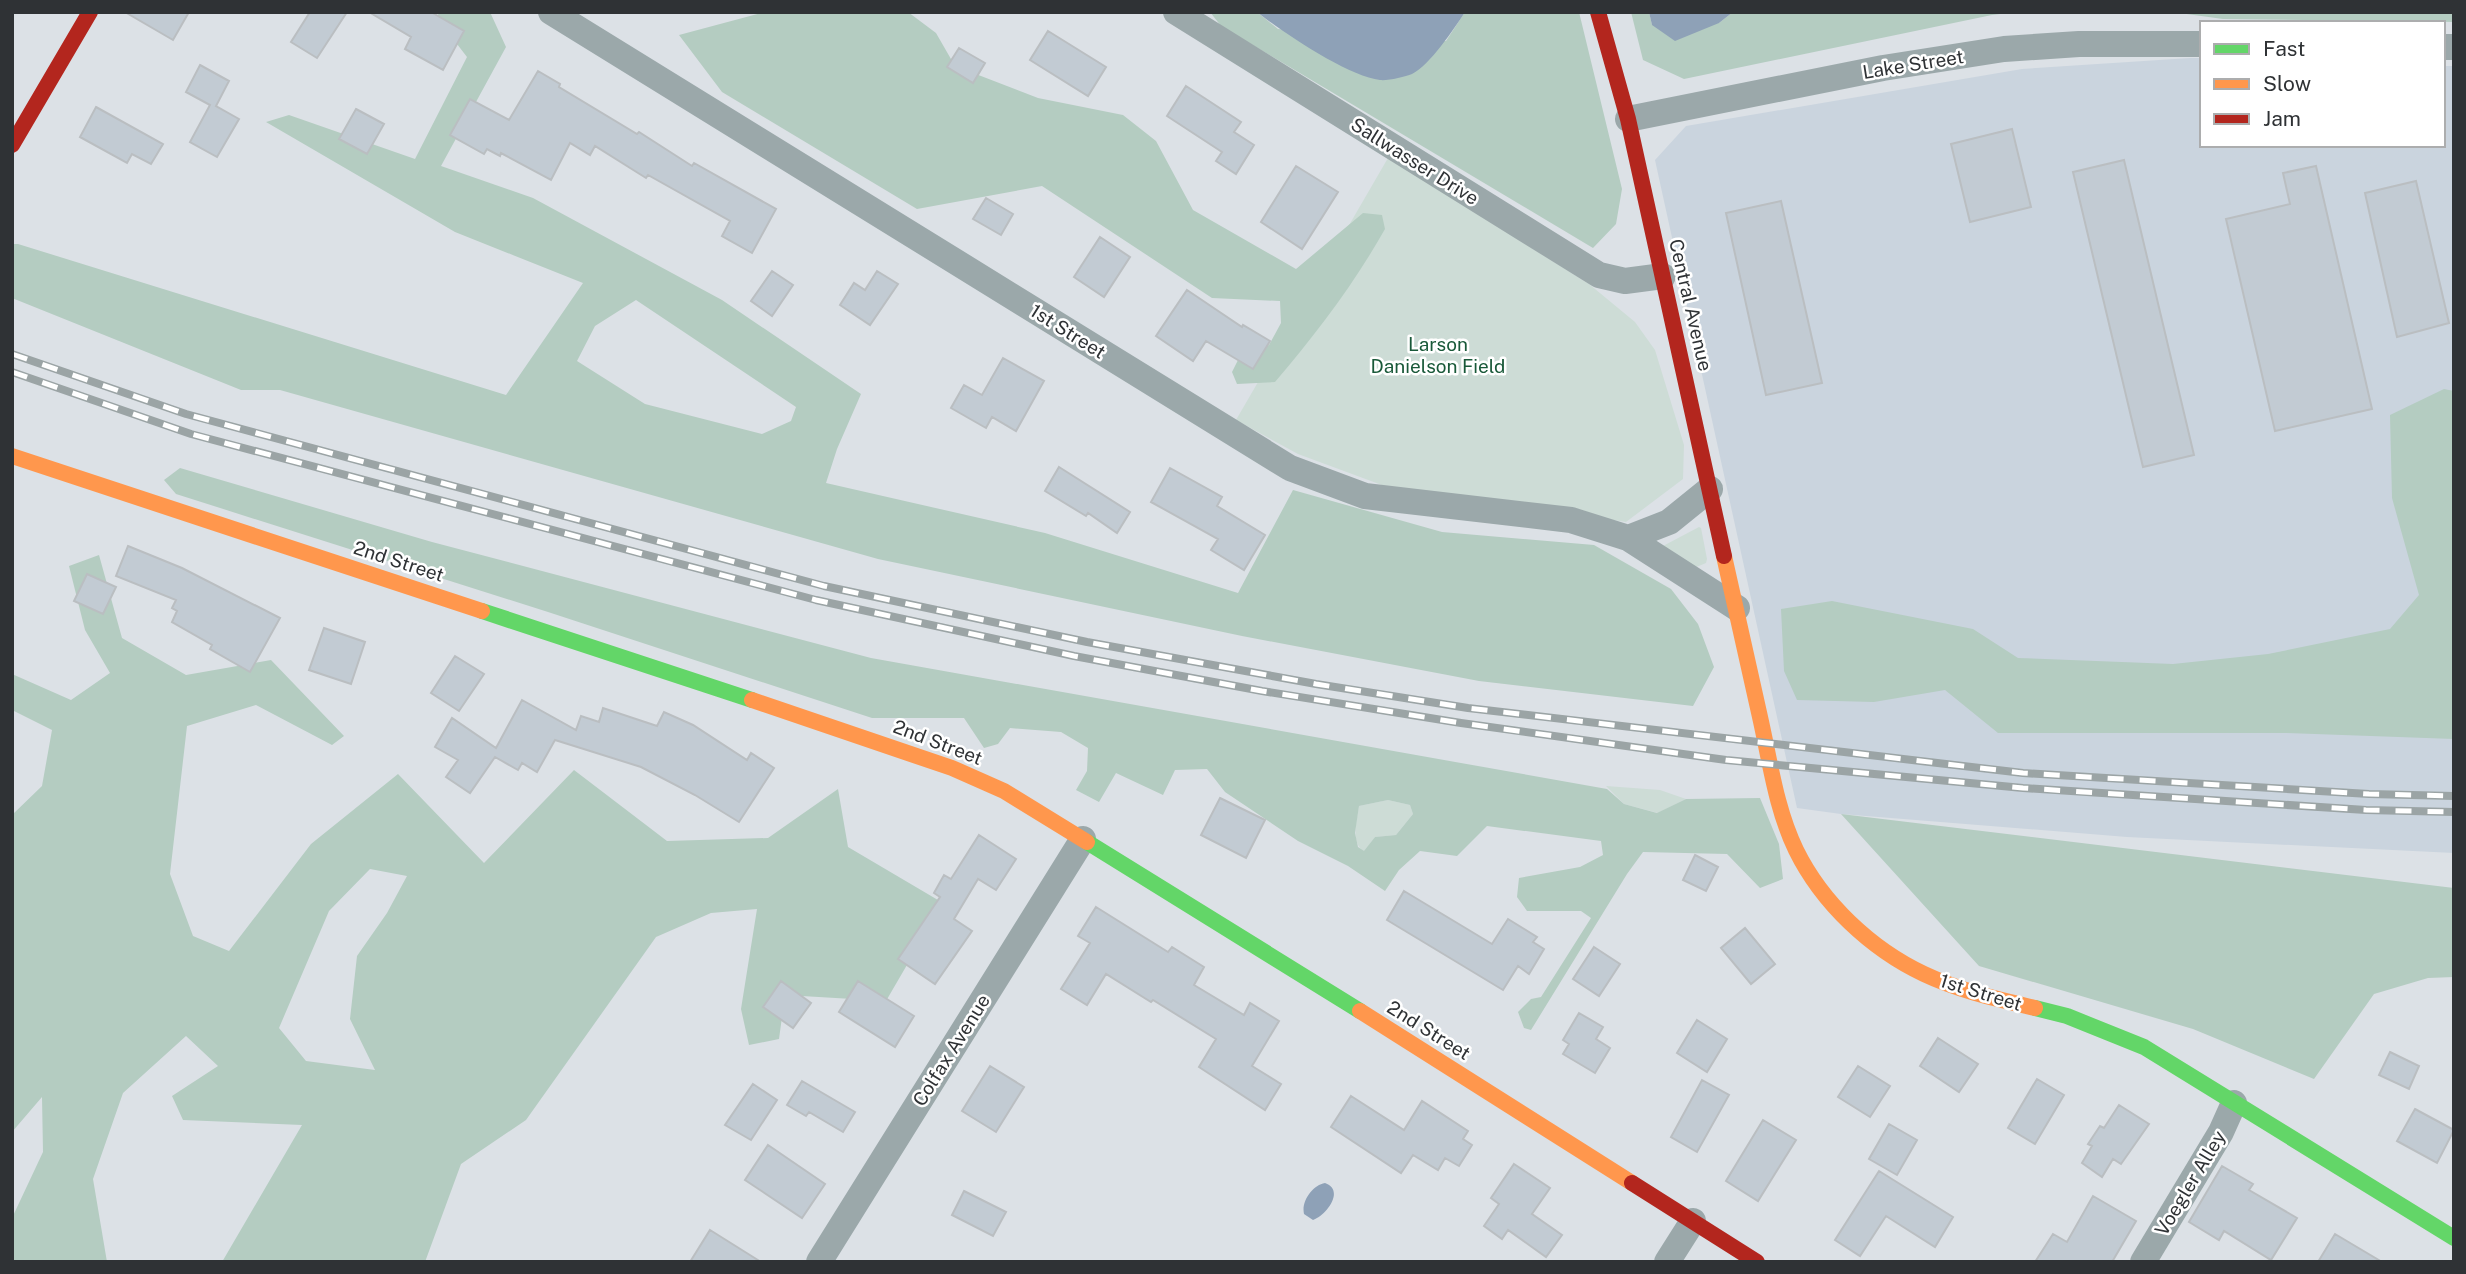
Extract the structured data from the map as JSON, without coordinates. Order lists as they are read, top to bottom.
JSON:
{
  "streets": {
    "street": [
      "Lake Street",
      "Sallwasser Drive",
      "Central Avenue",
      "1st Street",
      "2nd Street",
      "Colfax Avenue",
      "Voegler Alley"
    ]
  },
  "crossings": [
    ["Lake Street", "Central Avenue"],
    ["Sallwasser Drive", "Central Avenue"],
    ["Central Avenue", "1st Street"],
    ["1st Street", "Voegler Alley"],
    ["2nd Street", "Colfax Avenue"]
  ],
  "parks": ["Larson Danielson Field"],
  "legend": ["Fast", "Slow", "Jam"]
}
